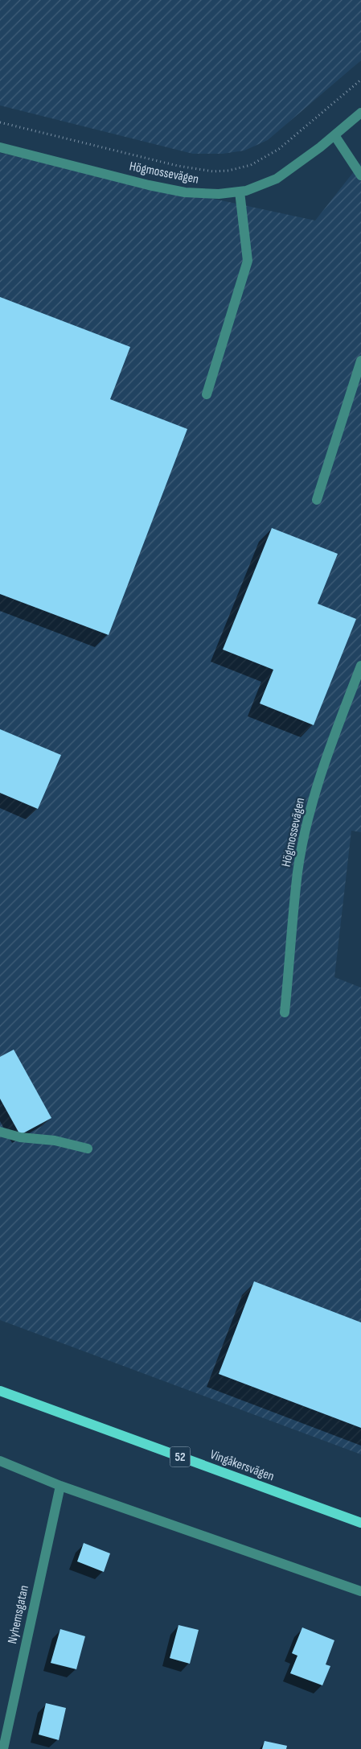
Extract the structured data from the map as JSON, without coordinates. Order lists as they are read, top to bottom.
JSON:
{
  "streets": {
    "main road": ["52", "Vingåkersvägen"],
    "street": ["Högmossevägen", "Nyhemsgatan"]
  }
}
